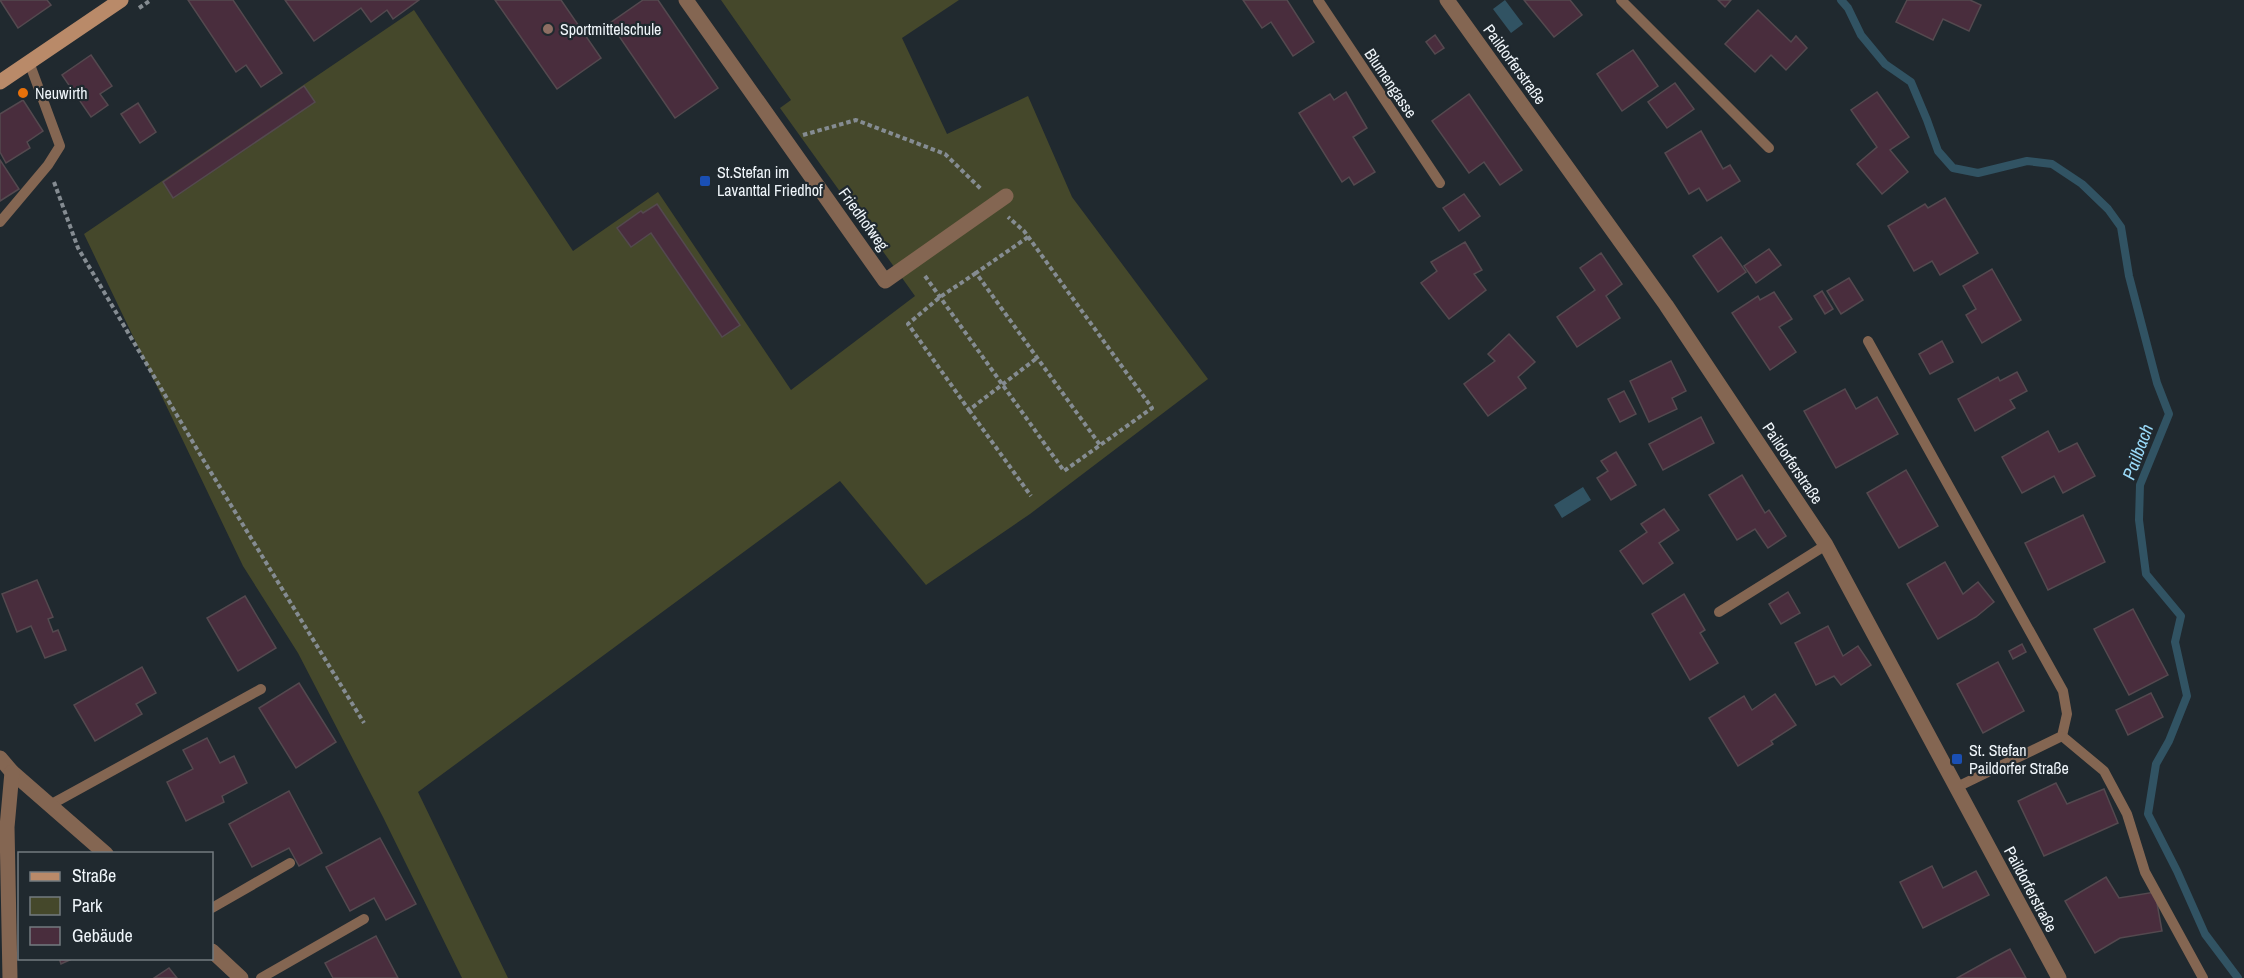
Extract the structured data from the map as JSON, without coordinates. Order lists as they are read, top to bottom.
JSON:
{
  "streets": {
    "street": ["Paildorferstraße", "Friedhofweg"],
    "lane": ["Blumengasse"]
  },
  "water": ["Pailbach"],
  "places": {
    "other": ["Sportmittelschule", "Neuwirth"],
    "transit": ["St.Stefan im Lavanttal Friedhof", "St. Stefan Paildorfer Straße"]
  },
  "legend": ["Straße", "Park", "Gebäude"]
}
